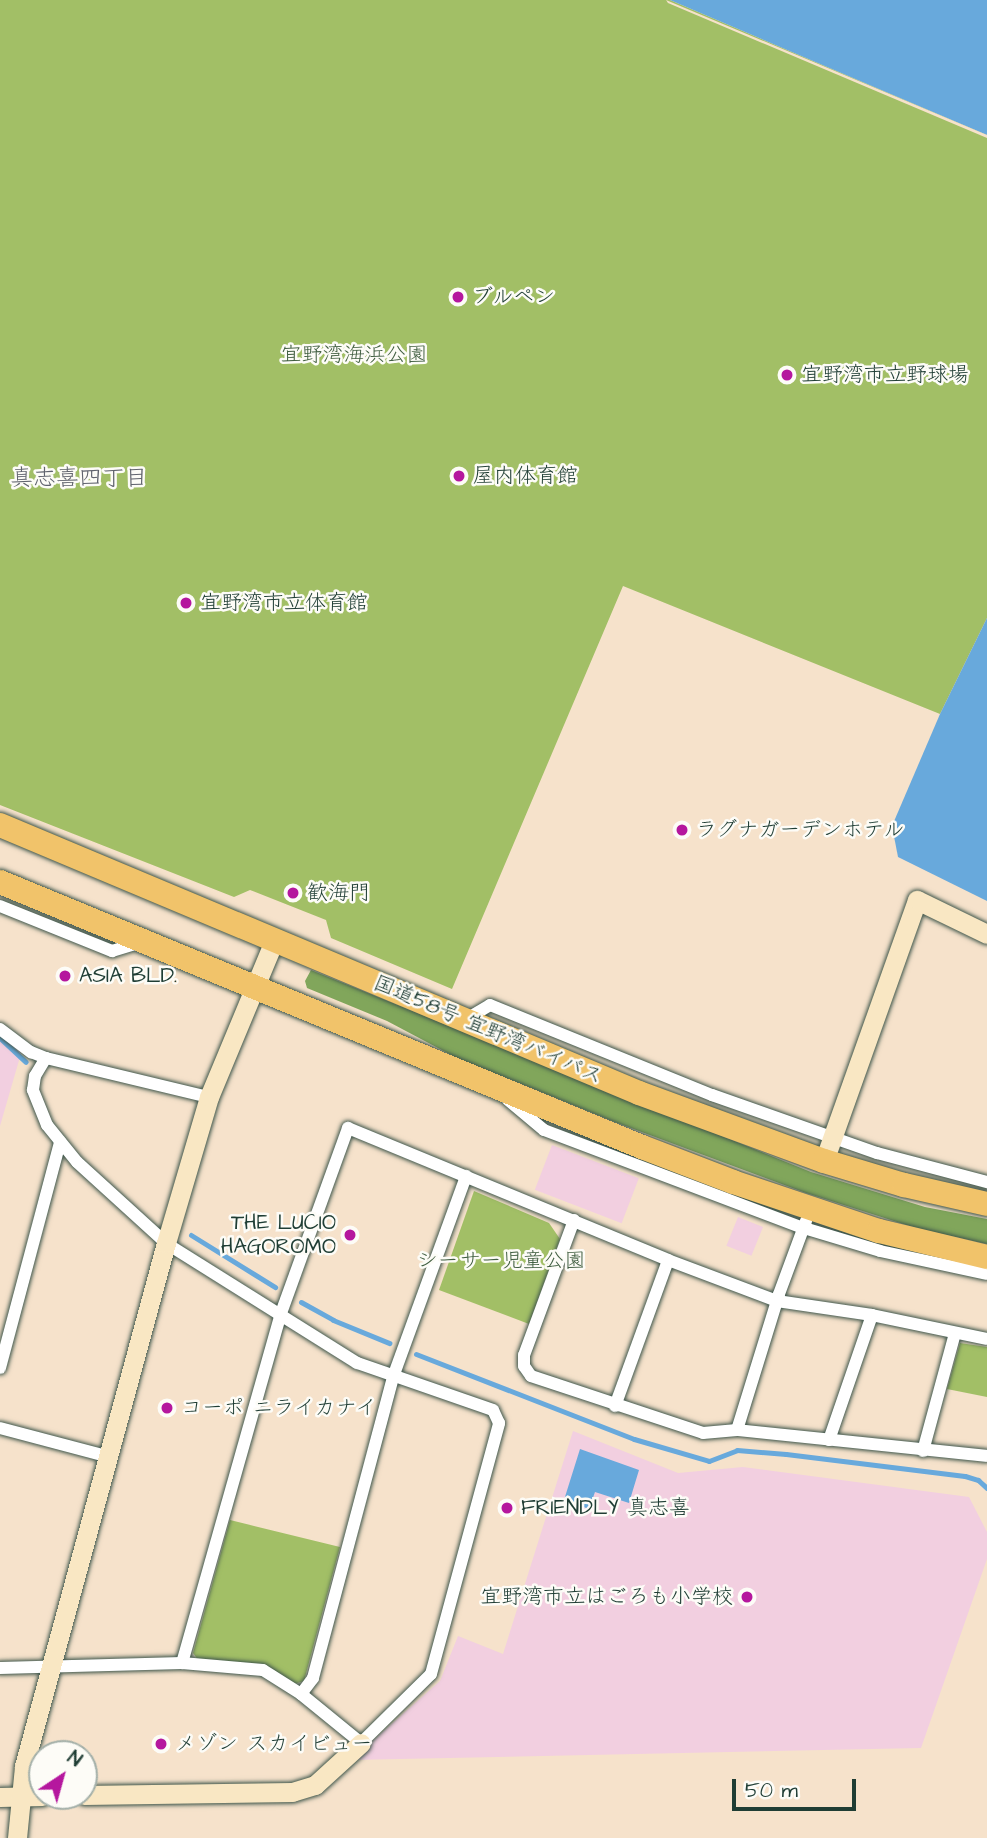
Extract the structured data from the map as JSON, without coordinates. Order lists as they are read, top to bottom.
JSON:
{
  "streets": {
    "highway": ["国道58号 宜野湾バイパス"]
  },
  "districts": ["真志喜四丁目"],
  "parks": ["宜野湾海浜公園", "シーサー児童公園"],
  "places": [
    "ブルペン",
    "宜野湾市立野球場",
    "屋内体育館",
    "宜野湾市立体育館",
    "ラグナガーデンホテル",
    "歓海門",
    "ASIA BLD.",
    "THE LUCIO HAGOROMO",
    "コーポ ニライカナイ",
    "FRIENDLY 真志喜",
    "宜野湾市立はごろも小学校",
    "メゾン スカイビュー"
  ],
  "scale_bar": "50 m",
  "north": "top right"
}
